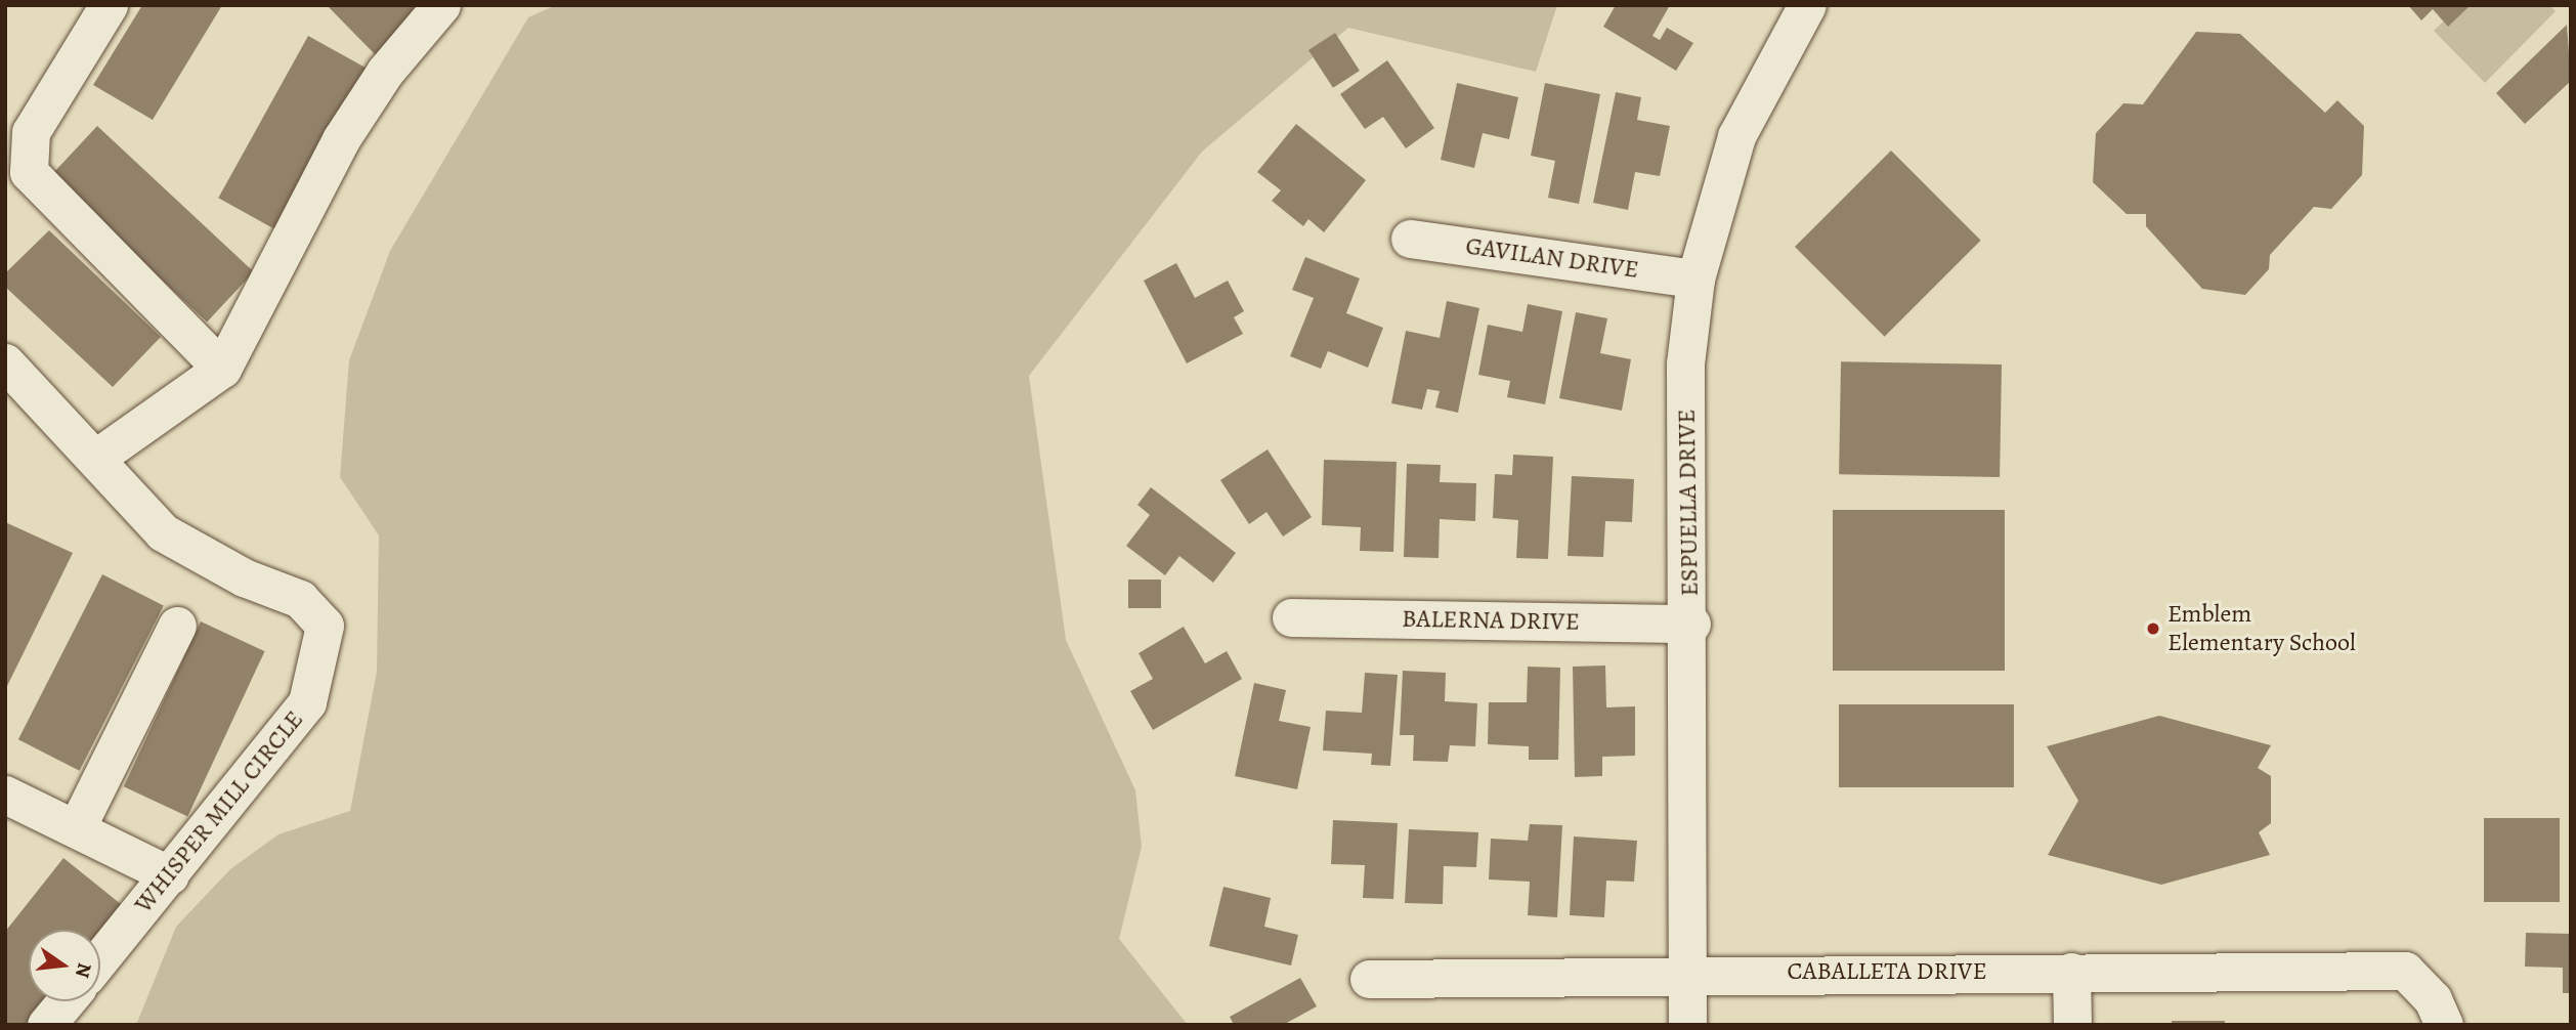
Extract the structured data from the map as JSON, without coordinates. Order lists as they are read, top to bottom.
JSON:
{
  "streets": {
    "street": [
      "GAVILAN DRIVE",
      "ESPUELLA DRIVE",
      "BALERNA DRIVE",
      "WHISPER MILL CIRCLE",
      "CABALLETA DRIVE"
    ]
  },
  "crossings": [
    ["GAVILAN DRIVE", "ESPUELLA DRIVE"],
    ["ESPUELLA DRIVE", "BALERNA DRIVE"],
    ["ESPUELLA DRIVE", "CABALLETA DRIVE"]
  ],
  "places": ["Emblem Elementary School"],
  "north": "right"
}
